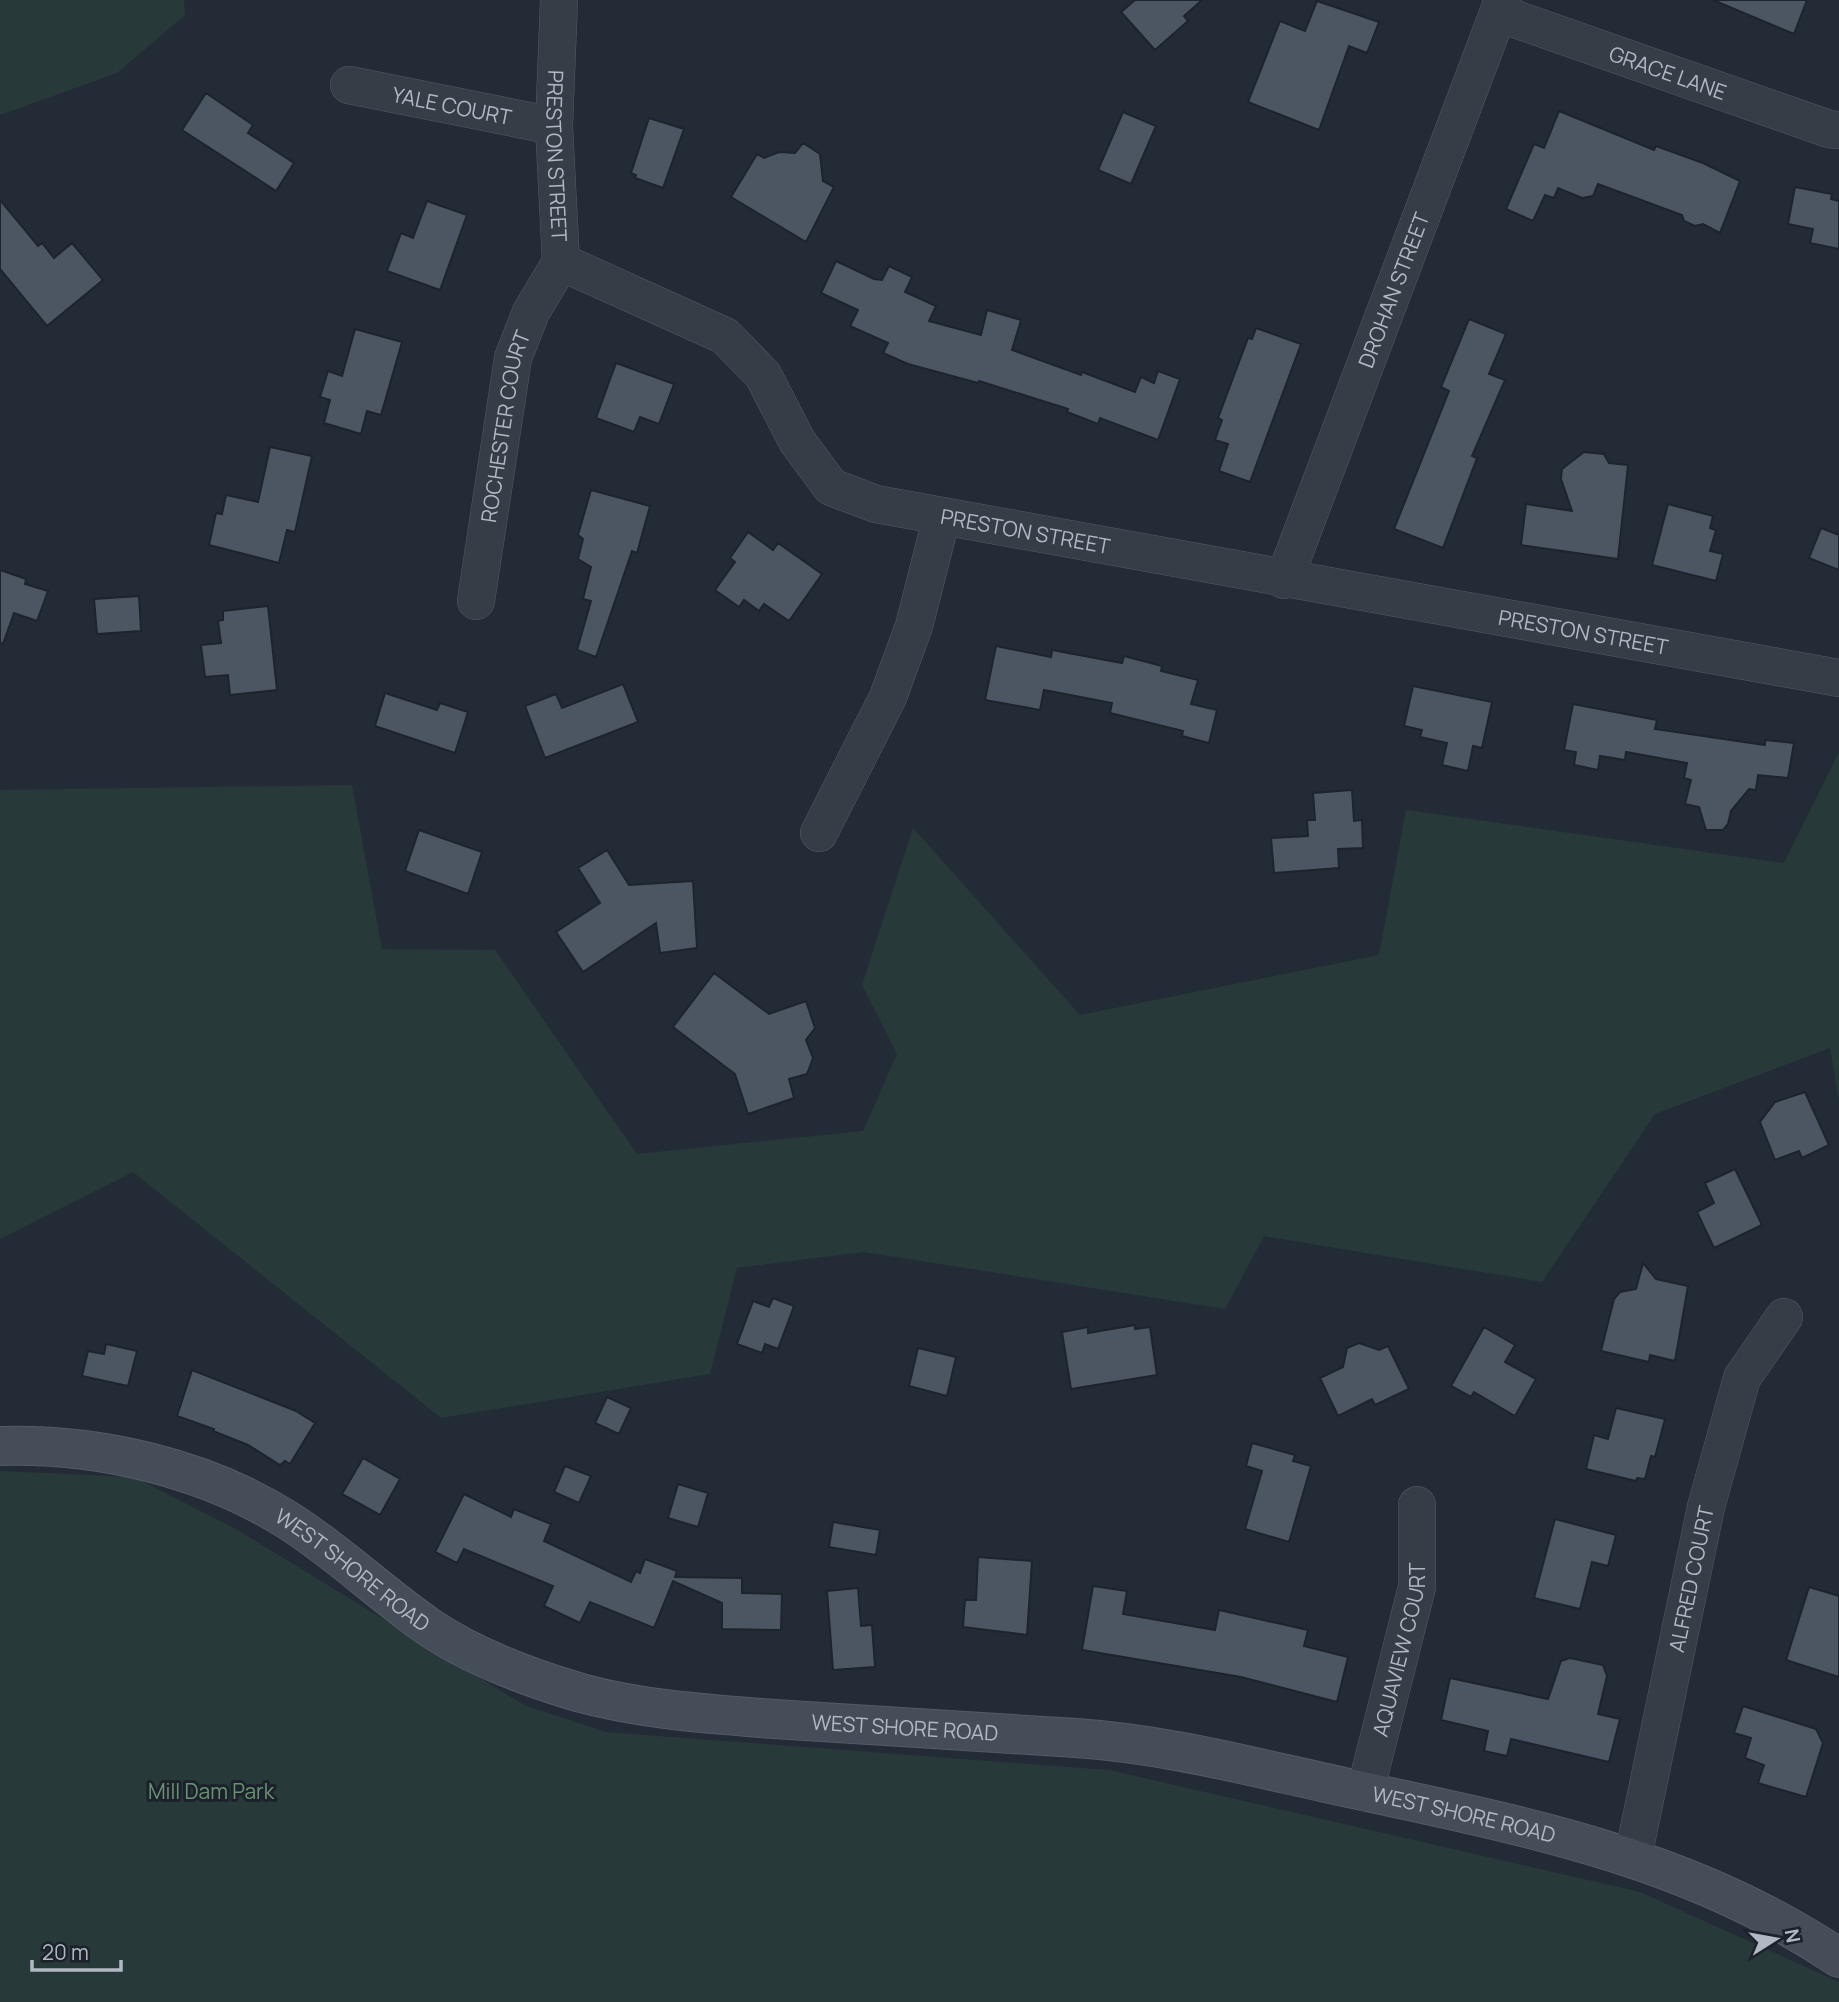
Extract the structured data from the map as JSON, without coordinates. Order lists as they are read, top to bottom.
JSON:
{
  "streets": {
    "street": [
      "GRACE LANE",
      "YALE COURT",
      "PRESTON STREET",
      "DROHAN STREET",
      "ROCHESTER COURT",
      "WEST SHORE ROAD",
      "ALFRED COURT",
      "AQUAVIEW COURT"
    ]
  },
  "crossings": [
    ["GRACE LANE", "DROHAN STREET"],
    ["YALE COURT", "PRESTON STREET"],
    ["PRESTON STREET", "DROHAN STREET"],
    ["PRESTON STREET", "ROCHESTER COURT"],
    ["WEST SHORE ROAD", "ALFRED COURT"],
    ["WEST SHORE ROAD", "AQUAVIEW COURT"]
  ],
  "parks": ["Mill Dam Park"],
  "scale_bar": "20 m",
  "north": "right"
}
